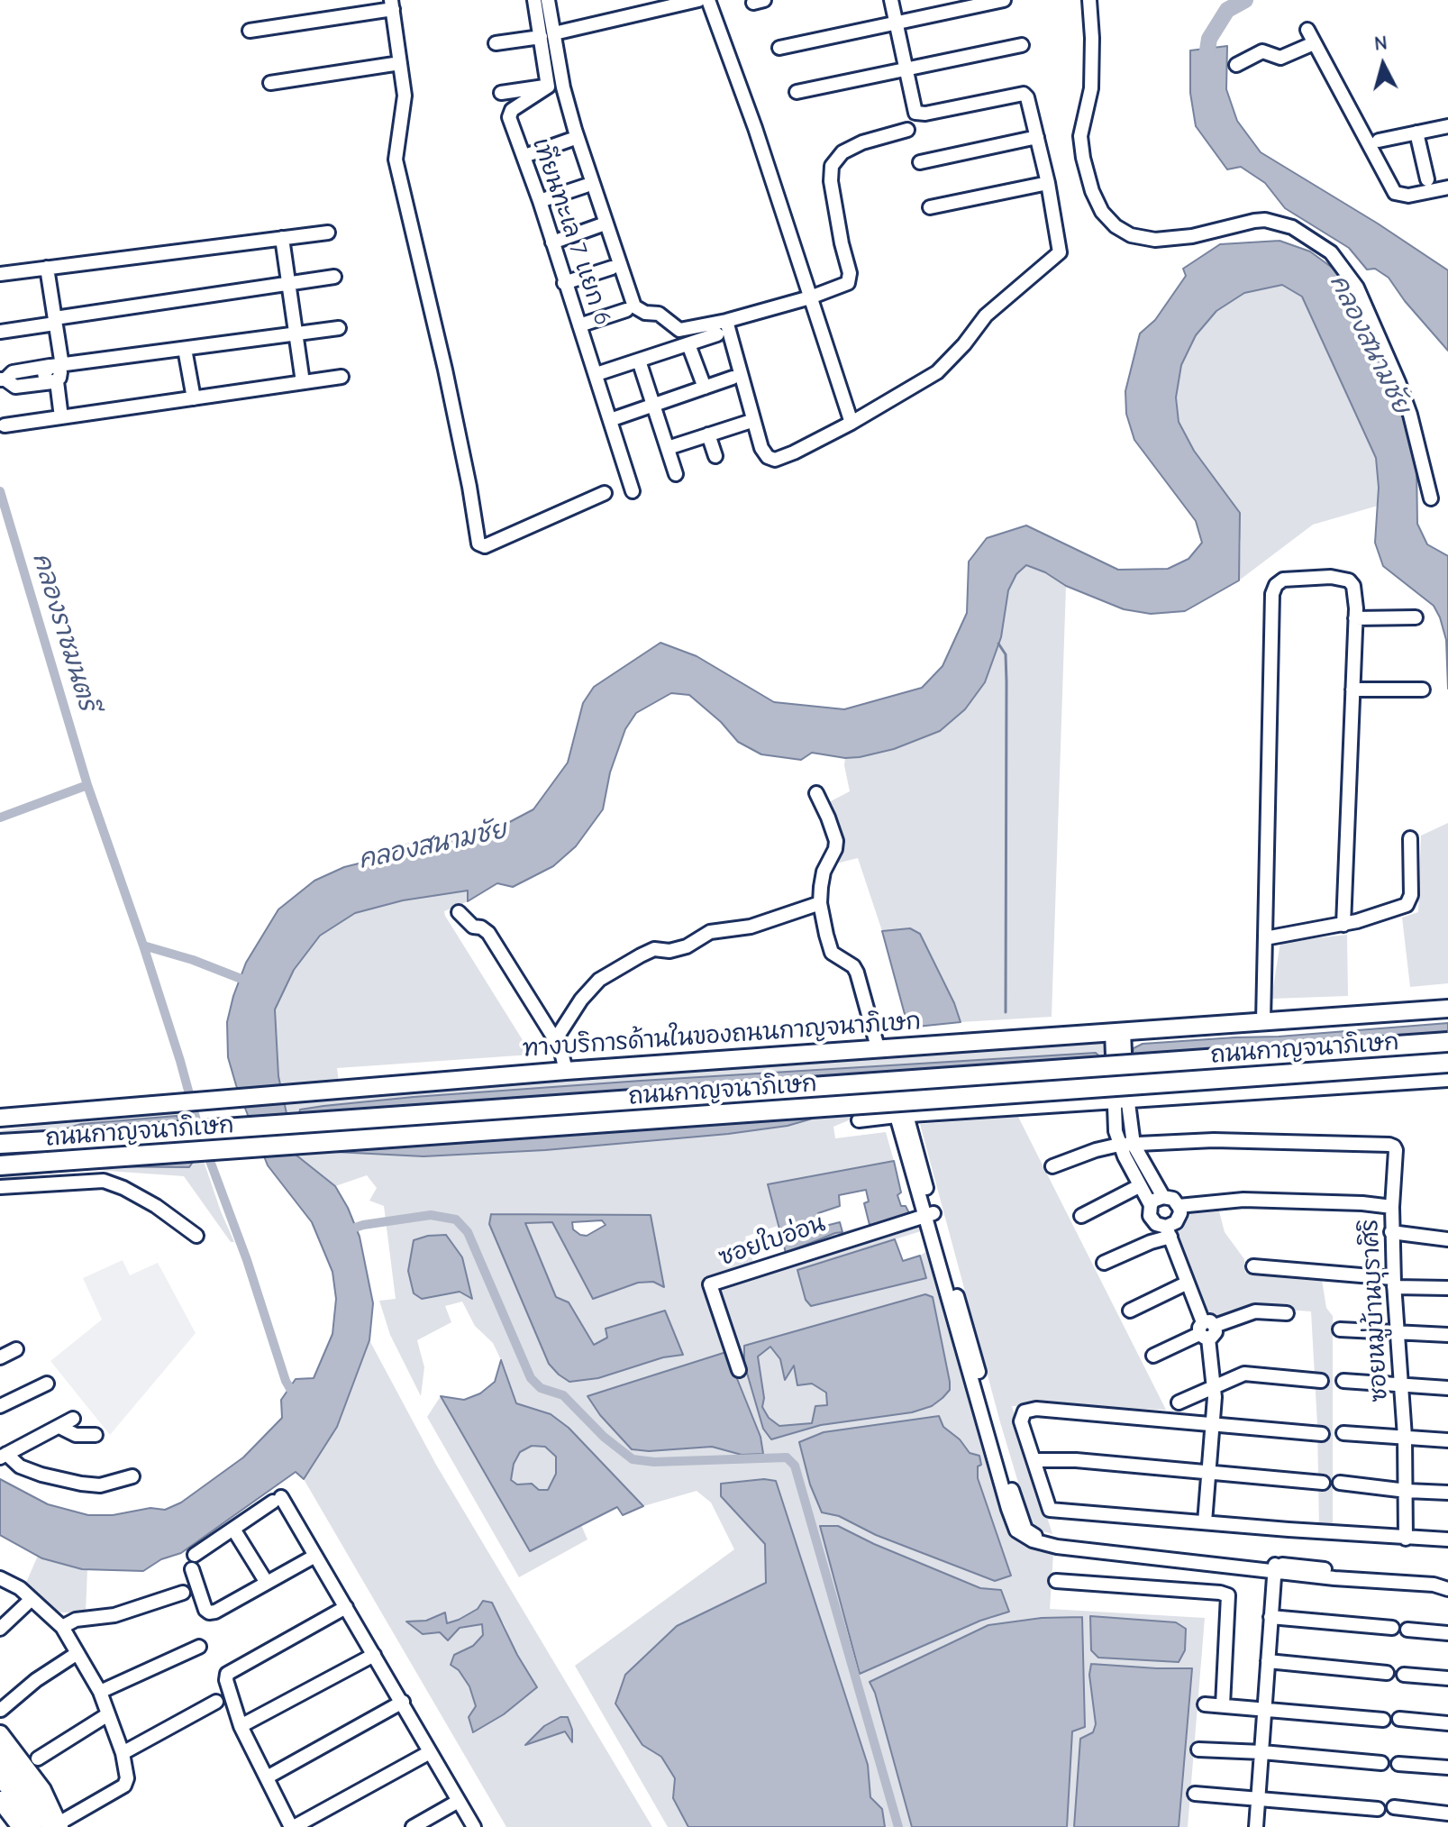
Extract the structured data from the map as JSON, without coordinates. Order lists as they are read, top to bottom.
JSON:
{
  "streets": {
    "highway": ["ถนนกาญจนาภิเษก"],
    "main road": ["ทางบริการด้านในของถนนกาญจนาภิเษก"],
    "street": ["เทียนทะเล 7 แยก 6", "ซอยใบอ่อน", "ซอยหมู่บ้านบุราศิริ"]
  },
  "water": ["คลองสนามชัย", "คลองราชมนตรี"],
  "north": "top"
}
